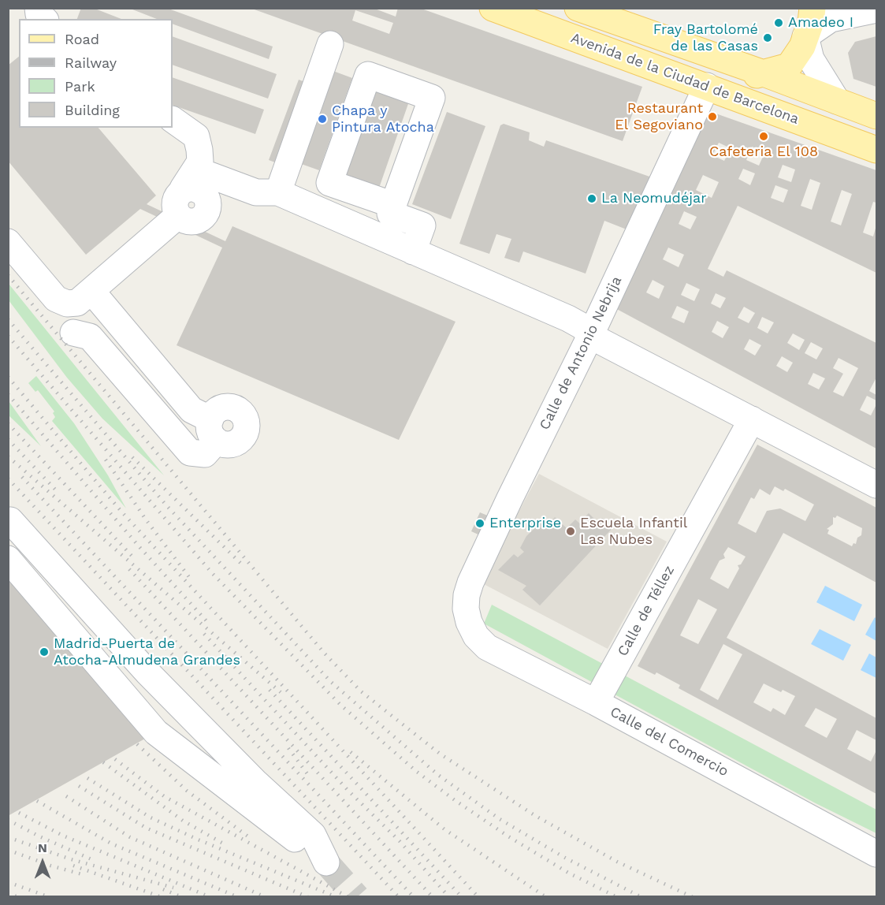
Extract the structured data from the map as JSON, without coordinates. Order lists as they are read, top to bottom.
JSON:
{
  "streets": {
    "main road": ["Avenida de la Ciudad de Barcelona"],
    "street": ["Calle de Antonio Nebrija", "Calle de Téllez", "Calle del Comercio"]
  },
  "crossings": [
    ["Avenida de la Ciudad de Barcelona", "Calle de Antonio Nebrija"],
    ["Calle de Antonio Nebrija", "Calle del Comercio"],
    ["Calle de Téllez", "Calle del Comercio"]
  ],
  "places": [
    "Amadeo I",
    "Fray Bartolomé de las Casas",
    "Restaurant El Segoviano",
    "Chapa y Pintura Atocha",
    "Cafeteria El 108",
    "La Neomudéjar",
    "Enterprise",
    "Escuela Infantil Las Nubes",
    "Madrid-Puerta de Atocha-Almudena Grandes"
  ],
  "legend": [
    "Road",
    "Railway",
    "Park",
    "Building"
  ],
  "north": "top"
}
